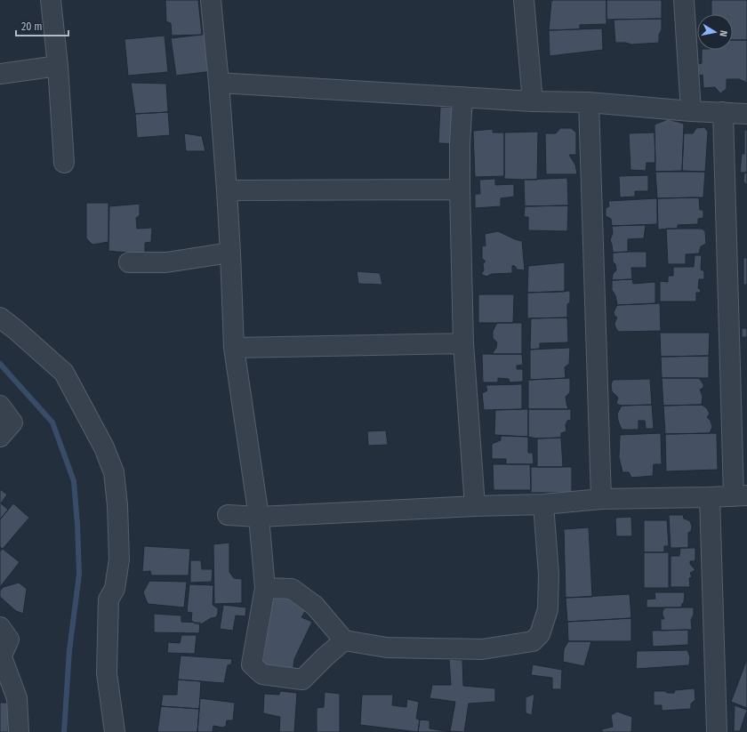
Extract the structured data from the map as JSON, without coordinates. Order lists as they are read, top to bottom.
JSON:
{
  "scale_bar": "20 m",
  "north": "right"
}
